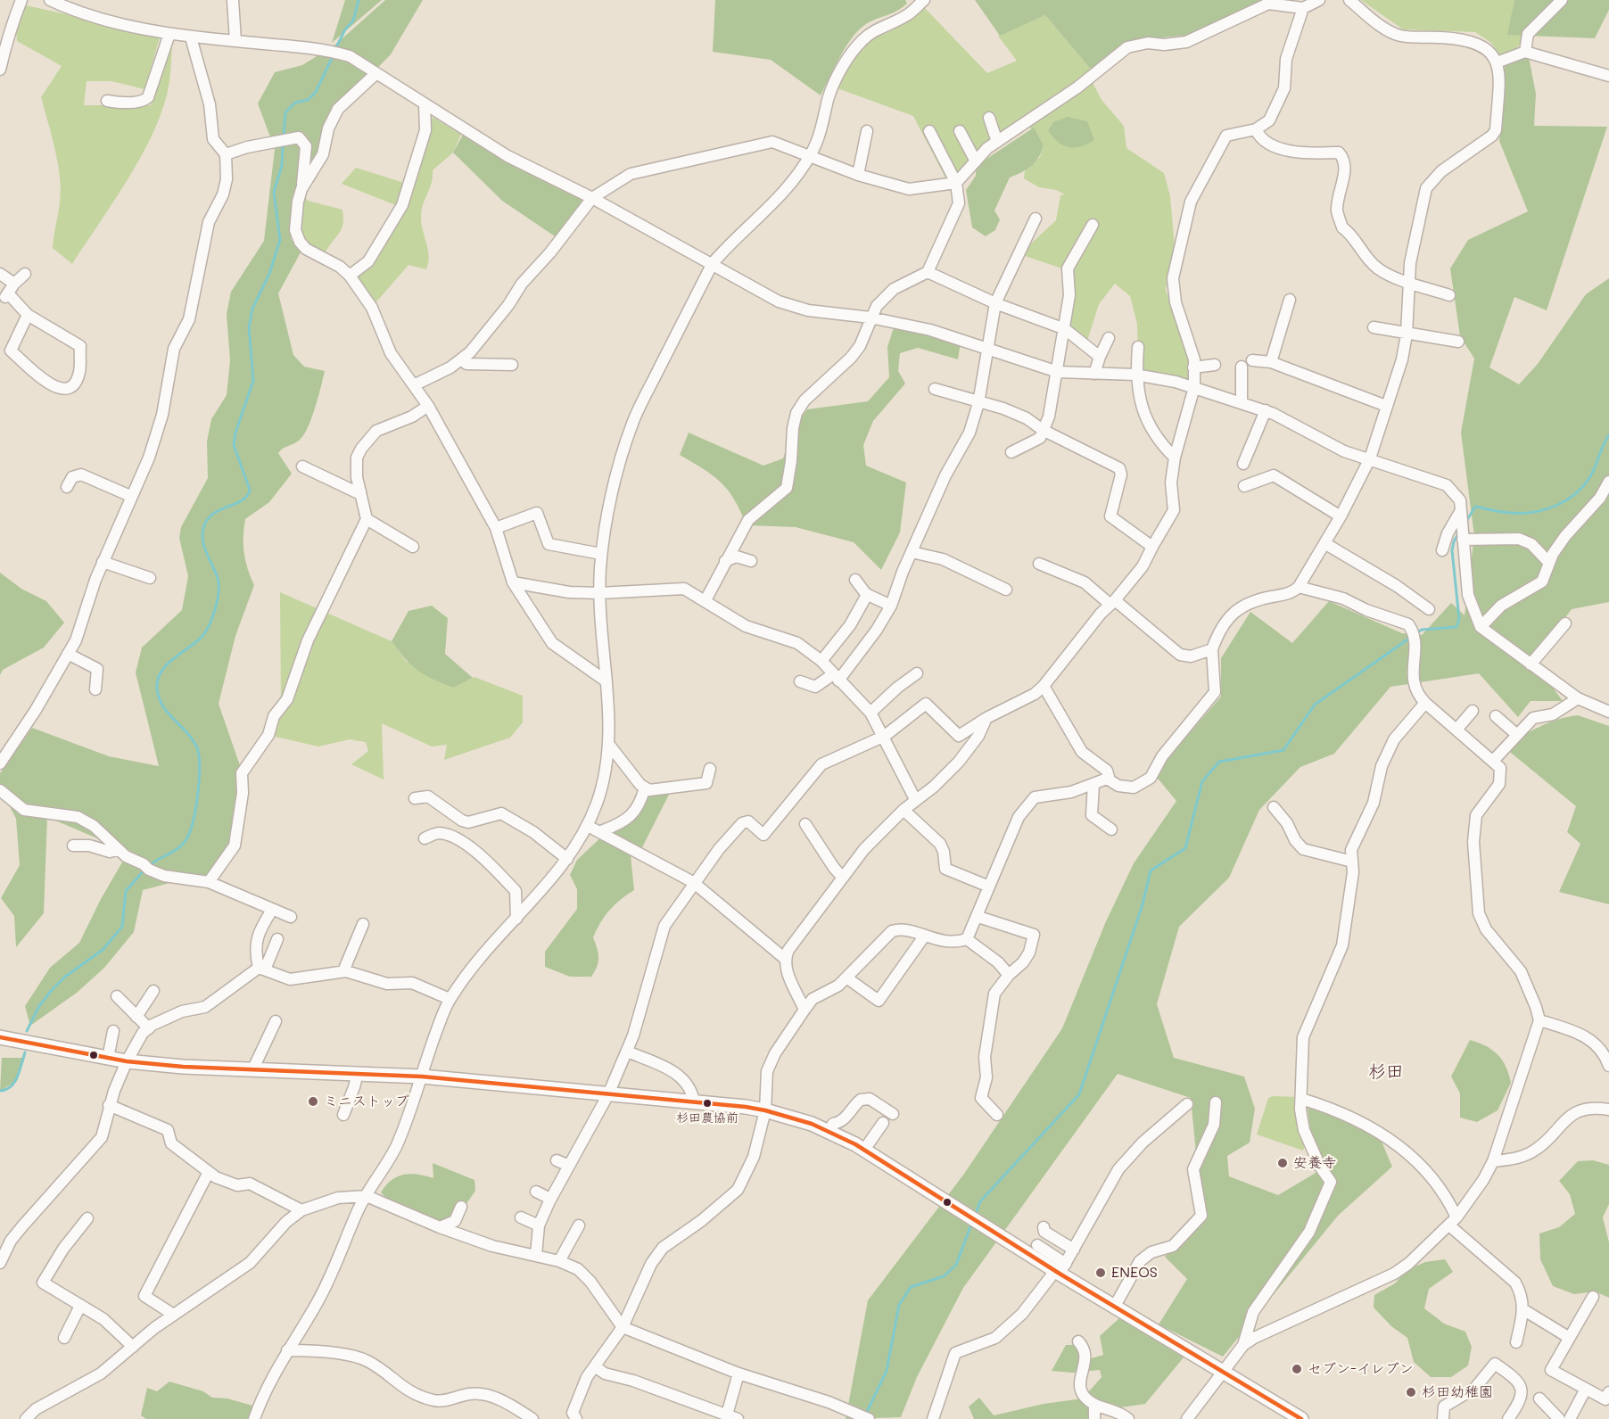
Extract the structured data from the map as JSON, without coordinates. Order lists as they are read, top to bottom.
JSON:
{
  "districts": ["杉田"],
  "places": [
    "ミニストップ",
    "杉田農協前",
    "安養寺",
    "ENEOS",
    "セブン-イレブン",
    "杉田幼稚園"
  ]
}
